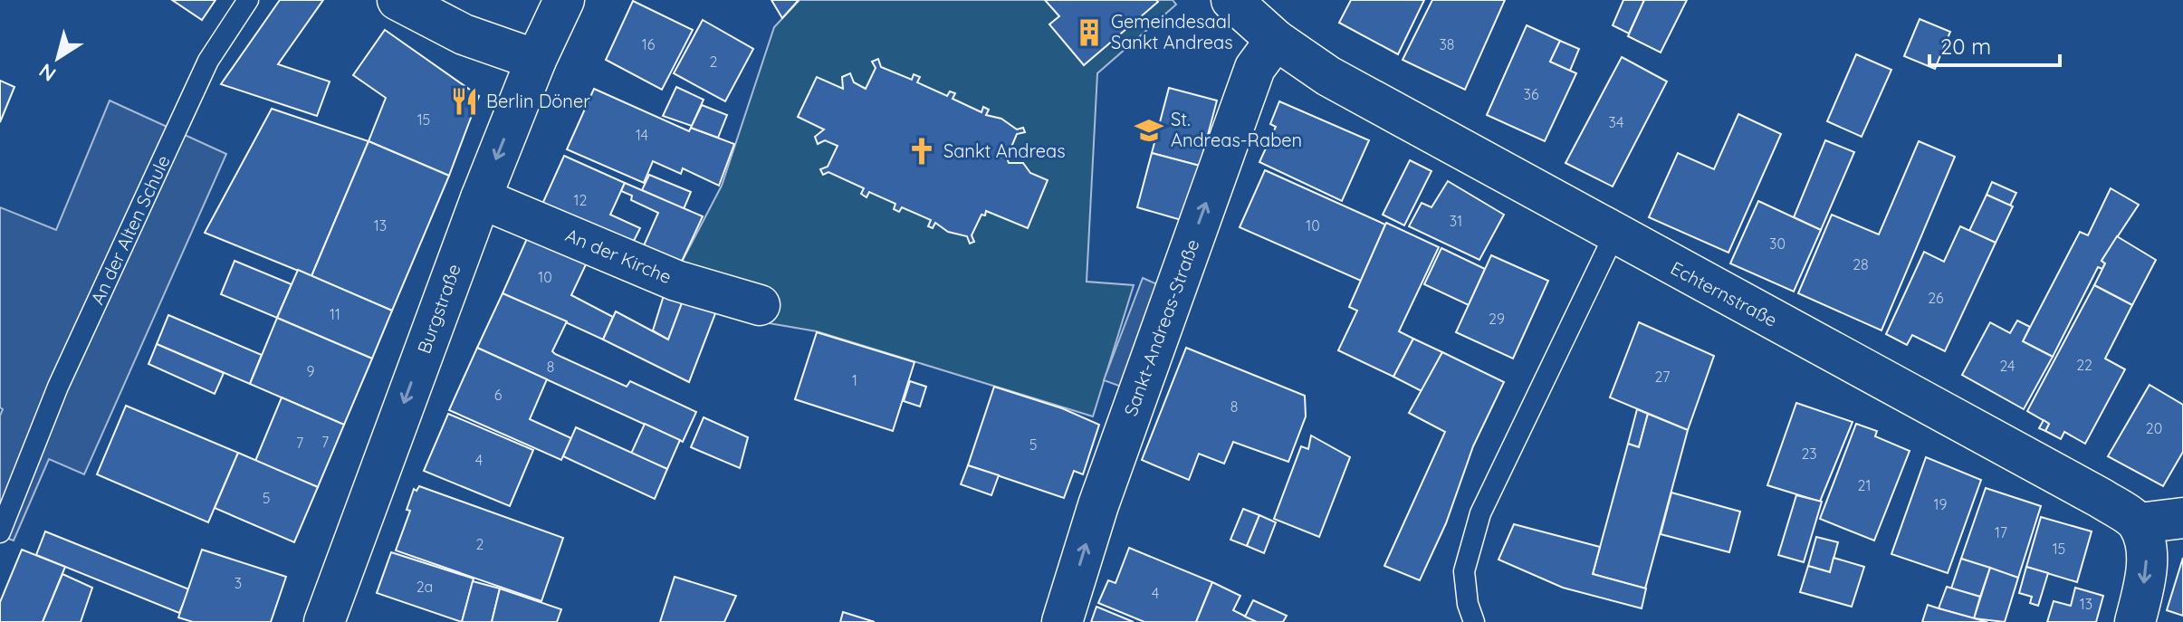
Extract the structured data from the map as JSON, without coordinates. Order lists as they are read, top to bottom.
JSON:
{
  "streets": {
    "street": [
      "An der Kirche",
      "Echternstraße",
      "Burgstraße",
      "Sankt-Andreas-Straße"
    ],
    "lane": ["An der Alten Schule"]
  },
  "crossings": [
    ["An der Kirche", "Burgstraße"],
    ["Echternstraße", "Sankt-Andreas-Straße"]
  ],
  "one_way": ["Burgstraße", "Sankt-Andreas-Straße"],
  "places": {
    "building": ["Gemeindesaal Sankt Andreas"],
    "restaurant": ["Berlin Döner"],
    "school or university": ["St. Andreas-Raben"],
    "church": ["Sankt Andreas"]
  },
  "house_numbers": [
    "16",
    "38",
    "2",
    "36",
    "15",
    "34",
    "14",
    "12",
    "31",
    "13",
    "10",
    "30",
    "28",
    "10",
    "26",
    "11",
    "29",
    "22",
    "24",
    "8",
    "9",
    "27",
    "1",
    "6",
    "8",
    "20",
    "7",
    "7",
    "5",
    "23",
    "4",
    "21",
    "5",
    "19",
    "17",
    "2",
    "15",
    "3",
    "2a",
    "4",
    "13"
  ],
  "scale_bar": "20 m",
  "north": "bottom left"
}
